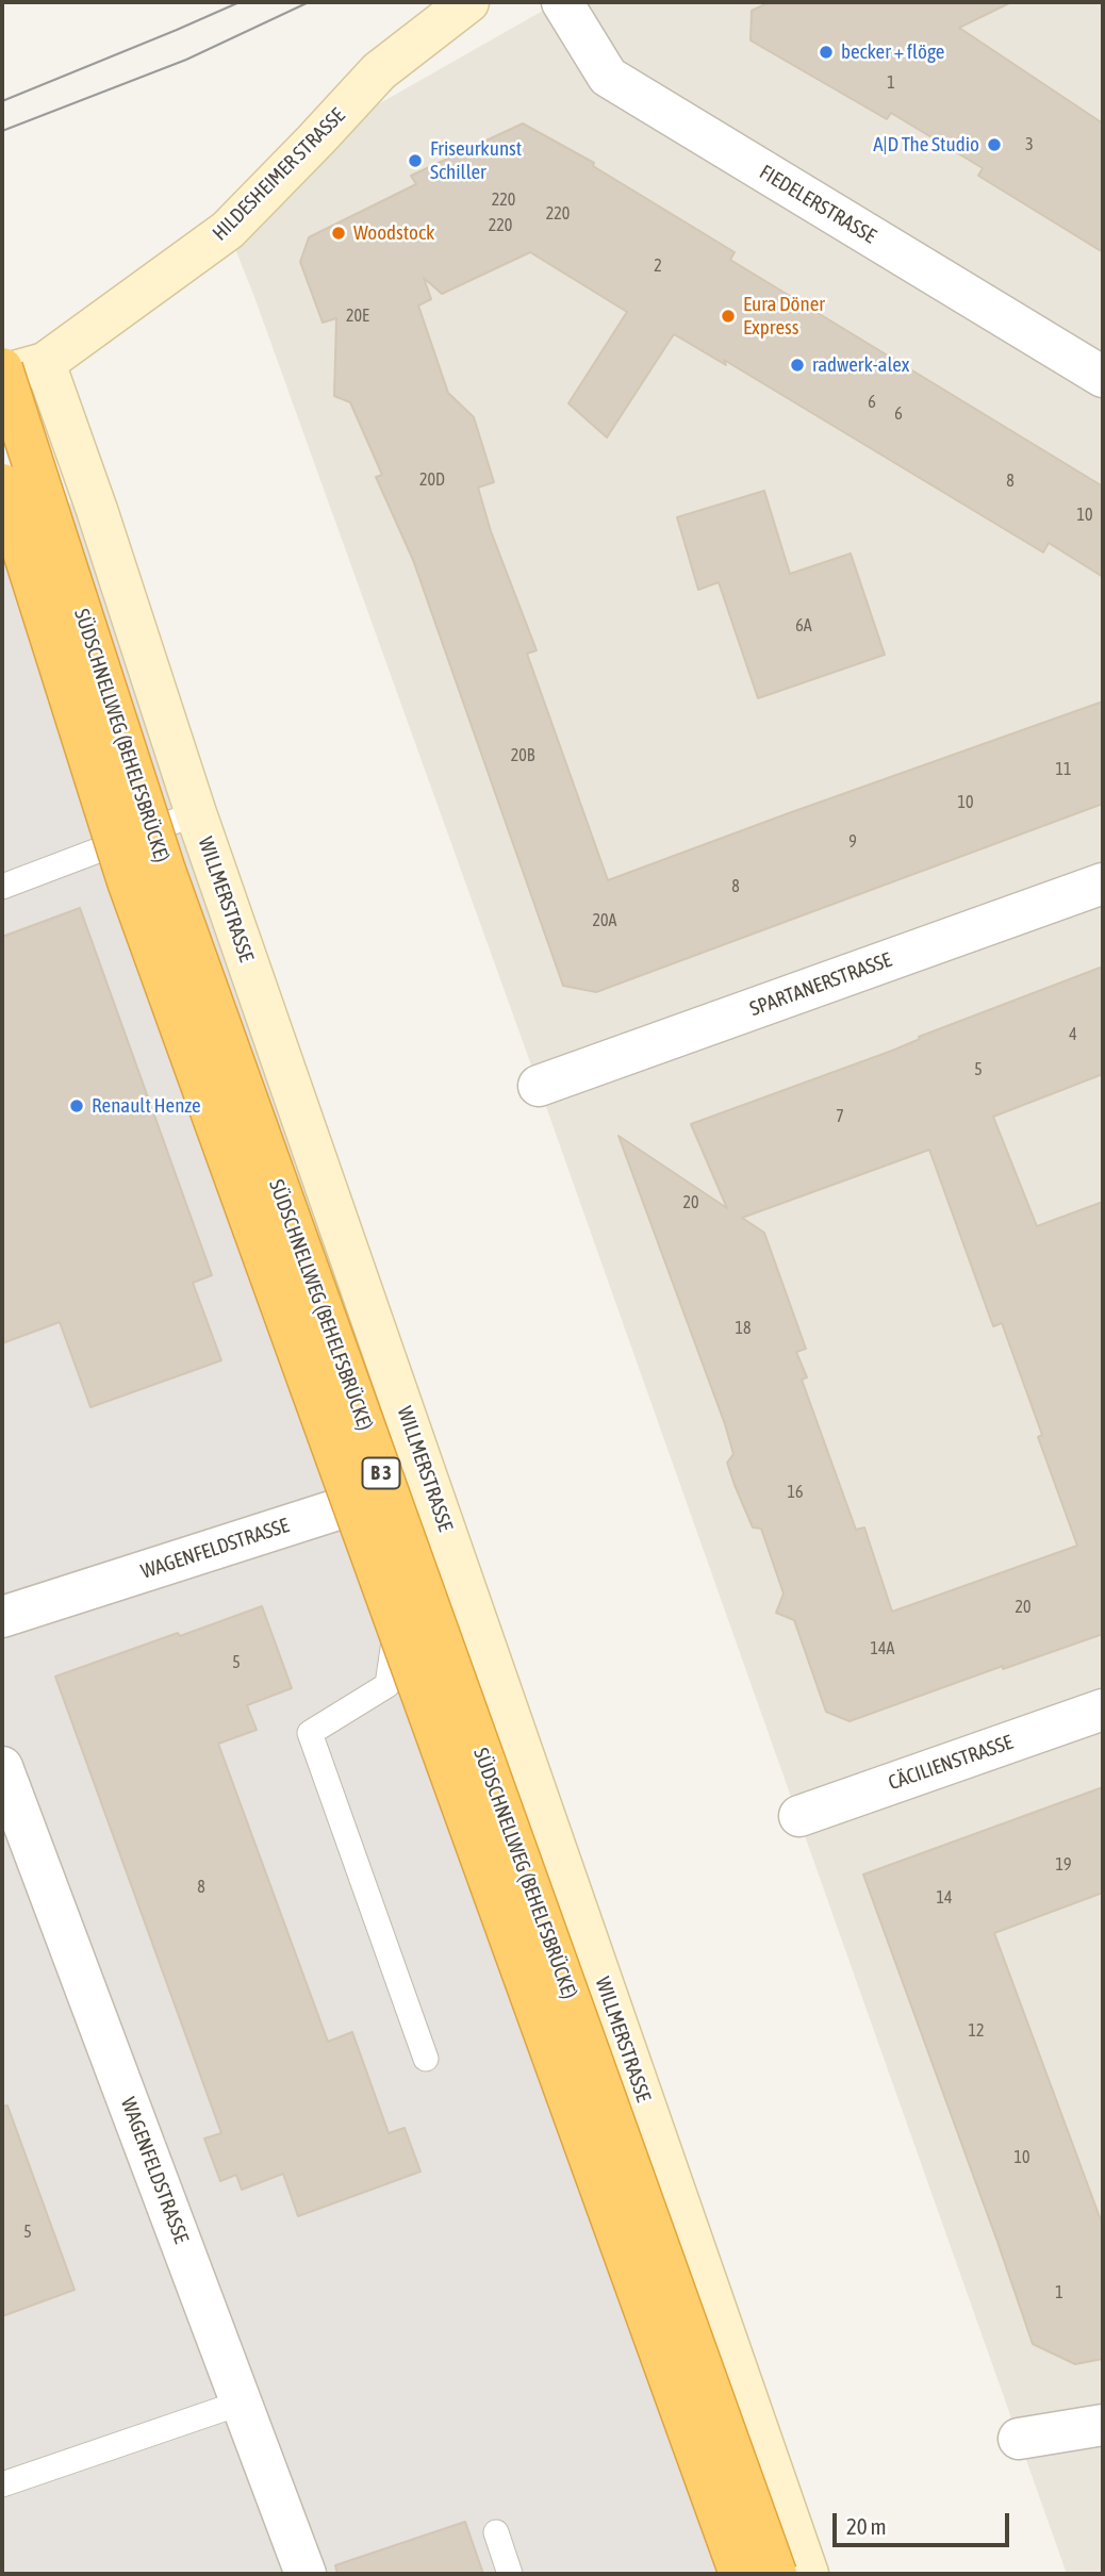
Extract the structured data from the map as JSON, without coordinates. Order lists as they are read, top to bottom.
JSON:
{
  "streets": {
    "highway": ["SÜDSCHNELLWEG (BEHELFSBRÜCKE)", "B 3"],
    "main road": ["HILDESHEIMER STRASSE", "WILLMERSTRASSE"],
    "street": [
      "FIEDELERSTRASSE",
      "SPARTANERSTRASSE",
      "WAGENFELDSTRASSE",
      "CÄCILIENSTRASSE"
    ]
  },
  "crossings": [
    ["HILDESHEIMER STRASSE", "WILLMERSTRASSE"],
    ["WILLMERSTRASSE", "WAGENFELDSTRASSE"]
  ],
  "places": [
    "becker + flöge",
    "A|D The Studio",
    "Friseurkunst Schiller",
    "Woodstock",
    "Eura Döner Express",
    "radwerk-alex",
    "Renault Henze"
  ],
  "house_numbers": [
    "1",
    "3",
    "220",
    "220",
    "220",
    "2",
    "20E",
    "6",
    "6",
    "20D",
    "8",
    "10",
    "6A",
    "20B",
    "11",
    "10",
    "9",
    "8",
    "20A",
    "4",
    "5",
    "7",
    "20",
    "18",
    "16",
    "20",
    "14A",
    "5",
    "19",
    "8",
    "14",
    "12",
    "10",
    "5",
    "1"
  ],
  "scale_bar": "20 m"
}
